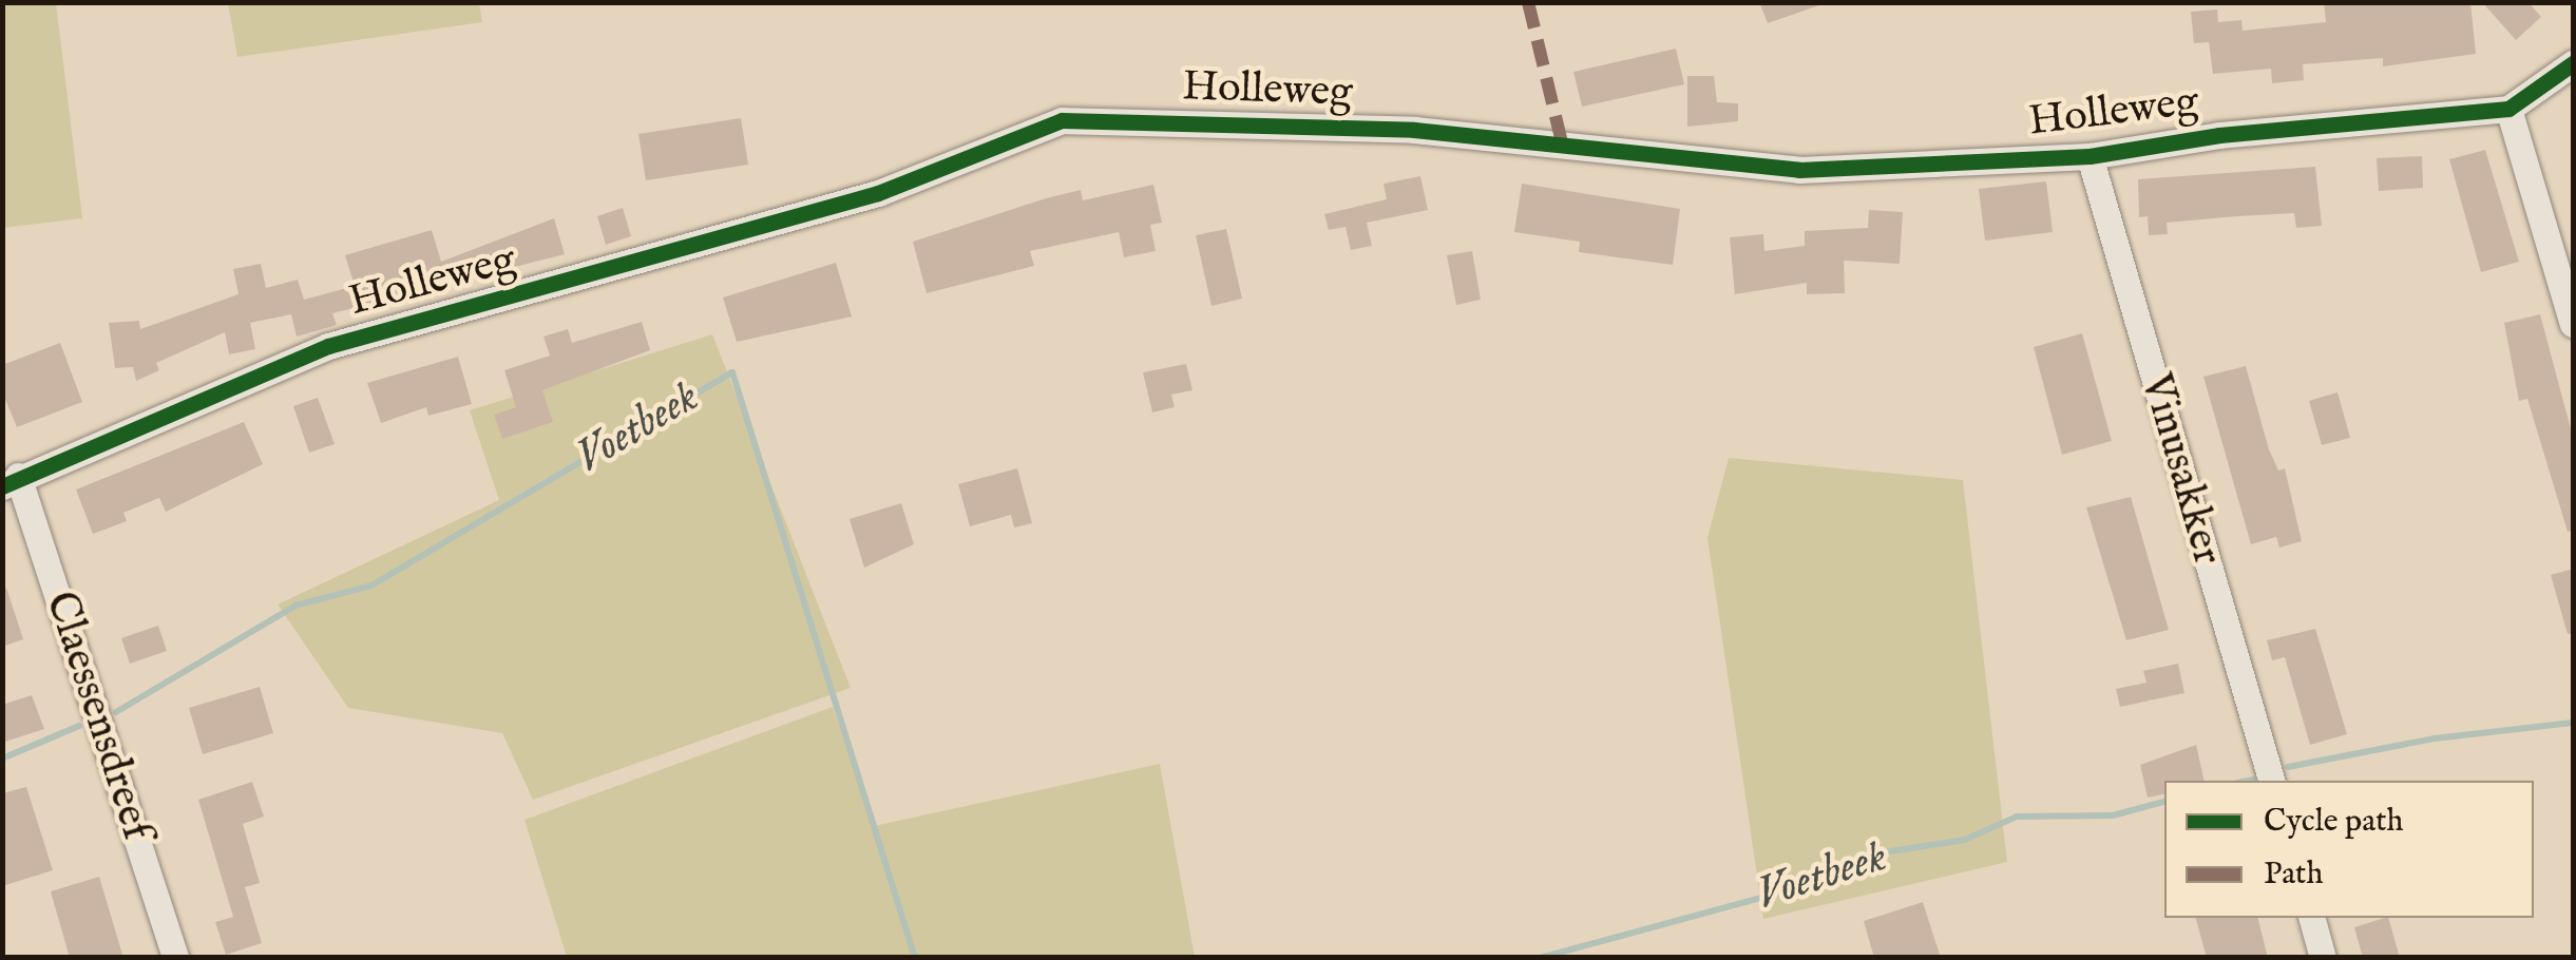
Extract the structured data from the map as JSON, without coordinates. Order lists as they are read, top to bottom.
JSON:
{
  "streets": {
    "street": ["Holleweg", "Vinusakker", "Claessensdreef"]
  },
  "crossings": [
    ["Holleweg", "Vinusakker"],
    ["Holleweg", "Claessensdreef"]
  ],
  "water": ["Voetbeek"],
  "legend": ["Cycle path", "Path"]
}
